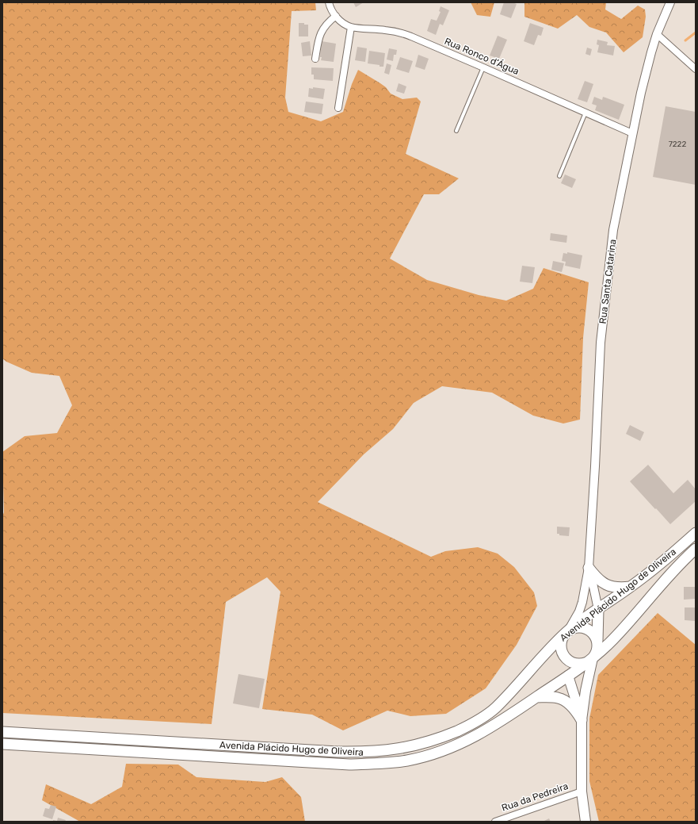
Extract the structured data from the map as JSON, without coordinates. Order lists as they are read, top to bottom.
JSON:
{
  "streets": {
    "main road": ["Rua Santa Catarina", "Avenida Plácido Hugo de Oliveira"],
    "street": ["Rua Ronco d’Água", "Rua da Pedreira"]
  },
  "crossings": [
    ["Rua Ronco d’Água", "Rua Santa Catarina"],
    ["Rua Santa Catarina", "Avenida Plácido Hugo de Oliveira"]
  ],
  "house_numbers": ["7222"]
}
